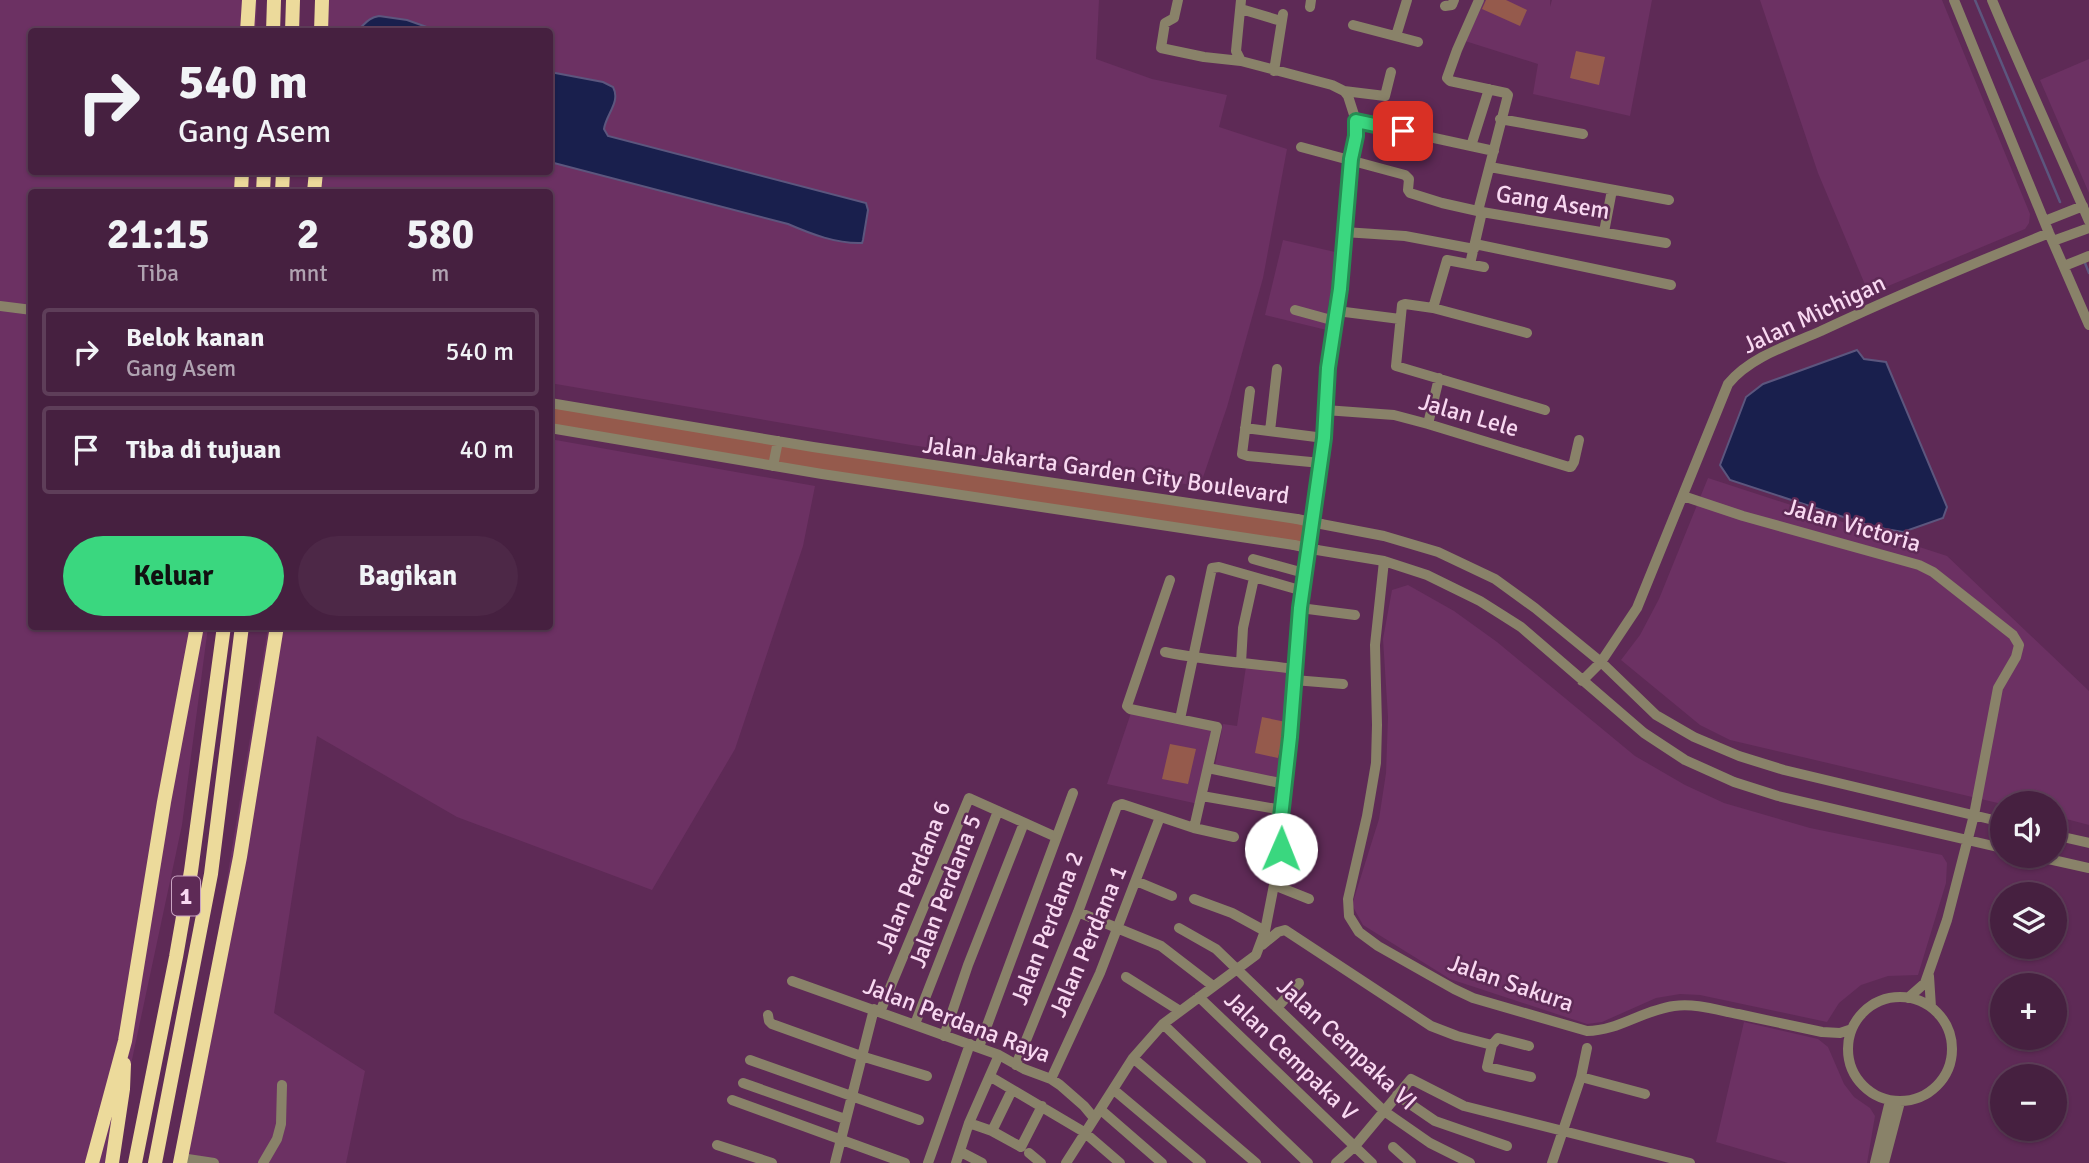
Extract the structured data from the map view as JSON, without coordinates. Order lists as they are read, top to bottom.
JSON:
{
  "streets": {
    "highway": ["1"],
    "street": [
      "Gang Asem",
      "Jalan Michigan",
      "Jalan Lele",
      "Jalan Jakarta Garden City Boulevard",
      "Jalan Victoria",
      "Jalan Perdana 6",
      "Jalan Perdana 5",
      "Jalan Perdana 2",
      "Jalan Perdana 1",
      "Jalan Sakura",
      "Jalan Perdana Raya",
      "Jalan Cempaka VI",
      "Jalan Cempaka V"
    ]
  },
  "crossings": [
    ["Jalan Michigan", "Jalan Jakarta Garden City Boulevard"],
    ["Jalan Michigan", "Jalan Victoria"],
    ["Jalan Jakarta Garden City Boulevard", "Jalan Victoria"],
    ["Jalan Jakarta Garden City Boulevard", "Jalan Sakura"],
    ["Jalan Perdana 6", "Jalan Perdana 5"],
    ["Jalan Perdana 6", "Jalan Perdana Raya"],
    ["Jalan Perdana 5", "Jalan Perdana Raya"],
    ["Jalan Perdana 2", "Jalan Perdana 1"],
    ["Jalan Perdana 2", "Jalan Perdana Raya"],
    ["Jalan Perdana 1", "Jalan Perdana Raya"],
    ["Jalan Cempaka VI", "Jalan Cempaka V"]
  ],
  "page": {
    "turn": ["540 m", "Gang Asem"],
    "eta": [
      "21:15",
      "Tiba",
      "2",
      "mnt",
      "580",
      "m"
    ],
    "list": [
      {
        "name": "Belok kanan",
        "note": "Gang Asem",
        "value": "540 m"
      },
      {
        "name": "Tiba di tujuan",
        "value": "40 m"
      }
    ],
    "buttons": ["Keluar", "Bagikan"],
    "map_buttons": ["+", "−"]
  }
}
